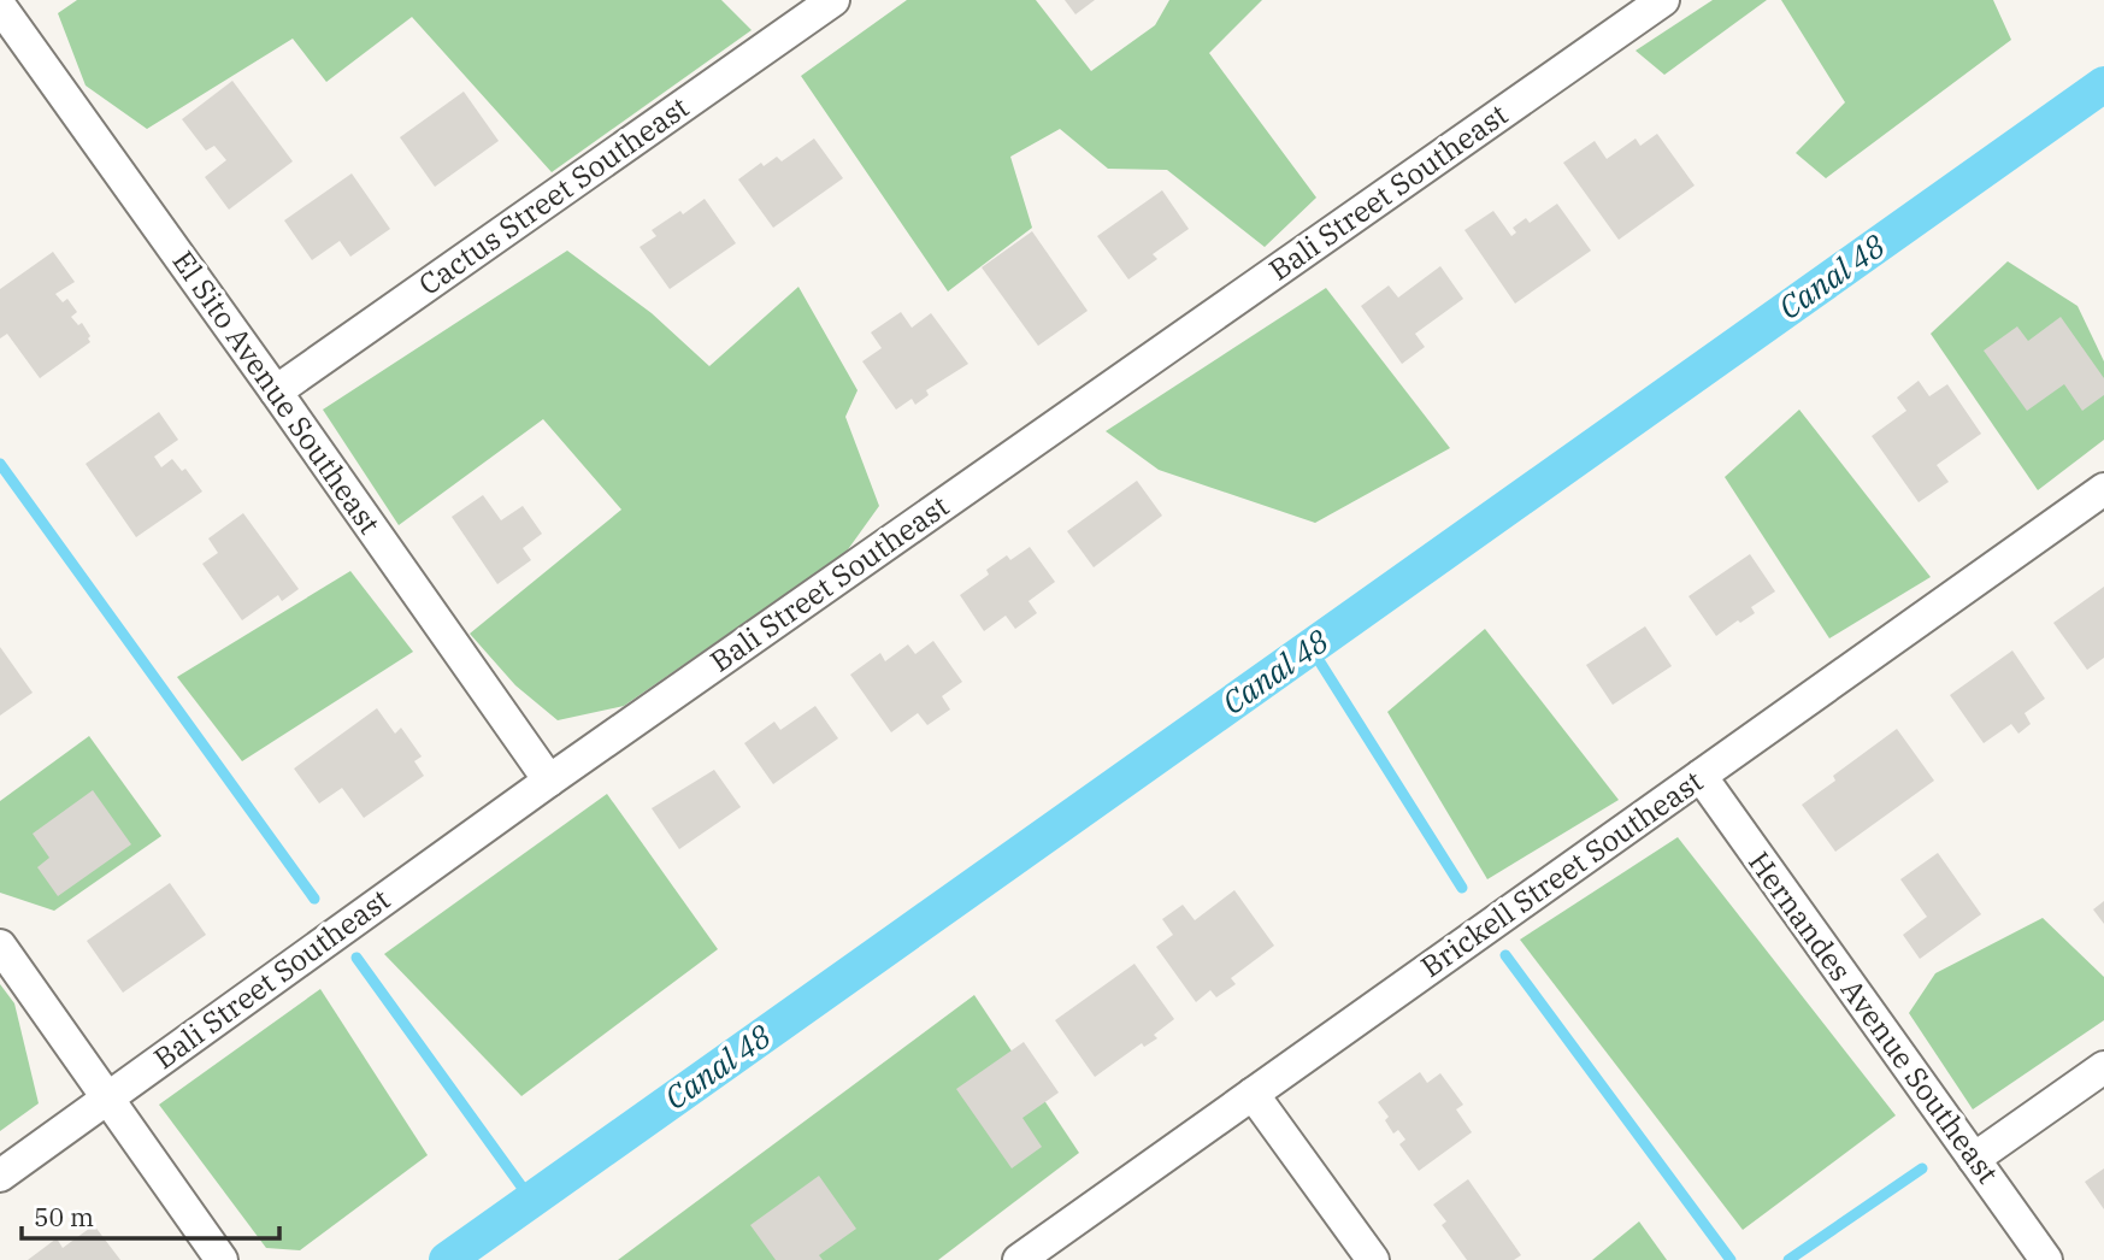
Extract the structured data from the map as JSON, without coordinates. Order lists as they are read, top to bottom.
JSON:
{
  "streets": {
    "street": [
      "Bali Street Southeast",
      "Cactus Street Southeast",
      "El Sito Avenue Southeast",
      "Brickell Street Southeast",
      "Hernandes Avenue Southeast"
    ]
  },
  "crossings": [
    ["Bali Street Southeast", "El Sito Avenue Southeast"],
    ["Cactus Street Southeast", "El Sito Avenue Southeast"],
    ["Brickell Street Southeast", "Hernandes Avenue Southeast"]
  ],
  "water": ["Canal 48"],
  "scale_bar": "50 m"
}
